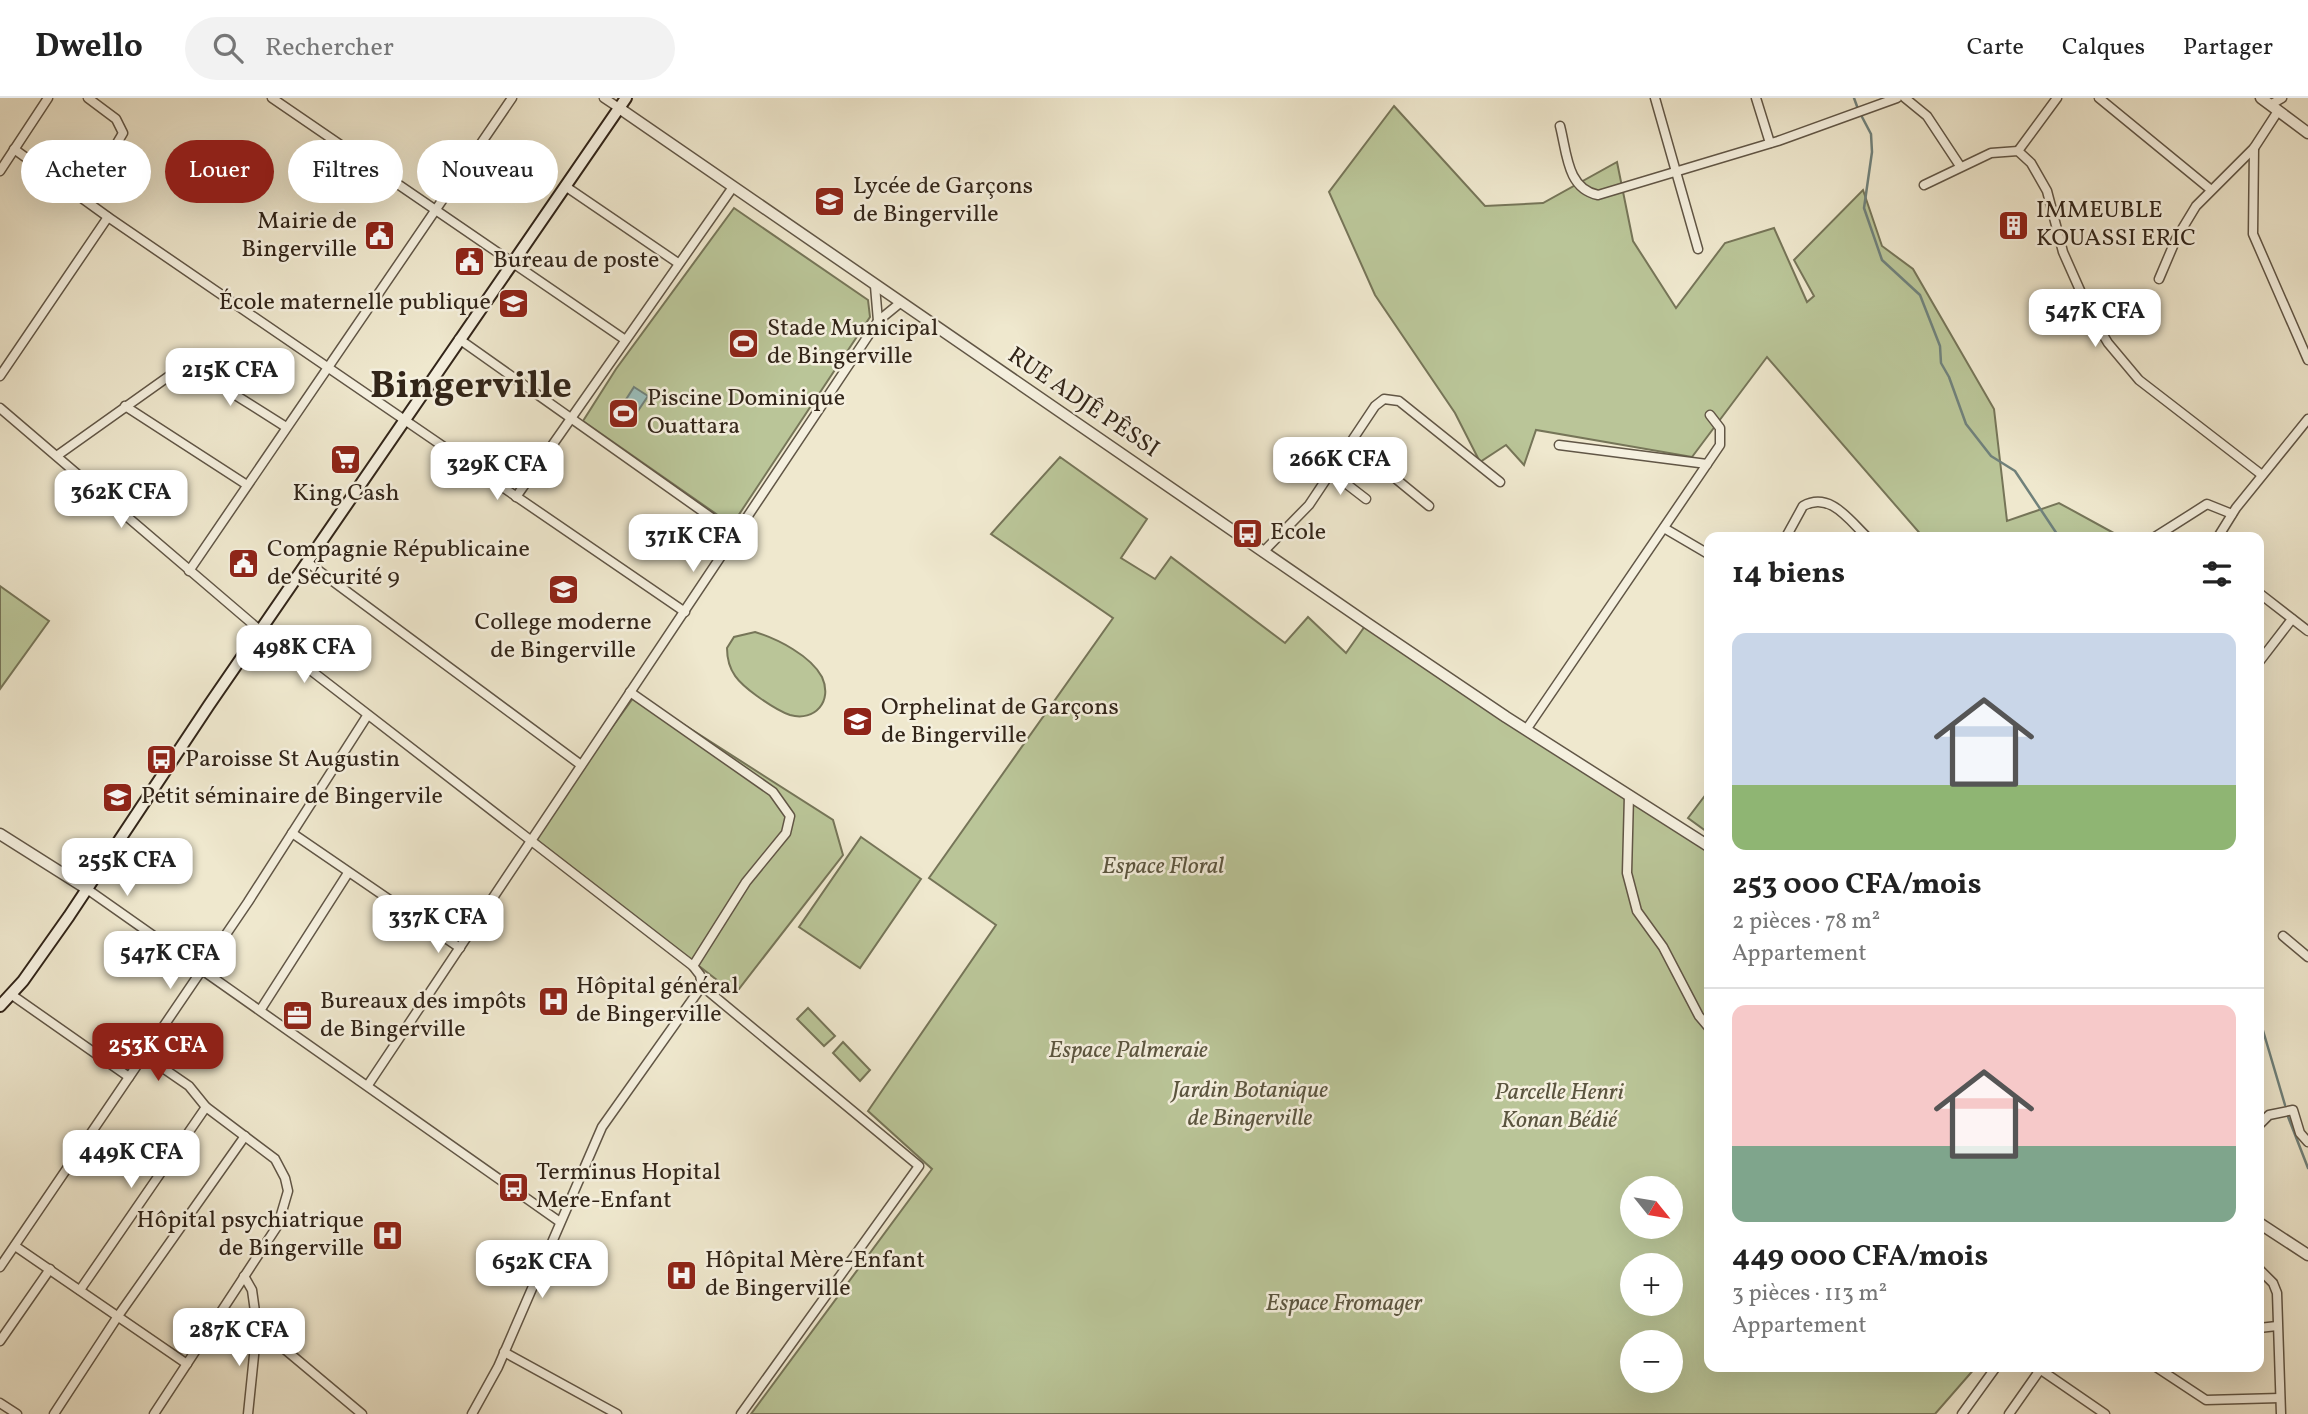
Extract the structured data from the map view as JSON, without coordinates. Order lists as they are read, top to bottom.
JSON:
{
  "streets": {
    "street": ["RUE ADJÊ PÊSSI"]
  },
  "districts": ["Bingerville"],
  "parks": [
    "Espace Floral",
    "Espace Palmeraie",
    "Jardin Botanique de Bingerville",
    "Parcelle Henri Konan Bédié",
    "Espace Fromager"
  ],
  "places": {
    "school or university": [
      "Lycée de Garçons de Bingerville",
      "École maternelle publique",
      "College moderne de Bingerville",
      "Orphelinat de Garçons de Bingerville",
      "Petit séminaire de Bingervile"
    ],
    "building": ["IMMEUBLE KOUASSI ERIC"],
    "public building": ["Mairie de Bingerville", "Bureau de poste", "Compagnie Républicaine de Sécurité 9"],
    "sports": ["Stade Municipal de Bingerville", "Piscine Dominique Ouattara"],
    "supermarket": ["King Cash"],
    "bus stop": ["Ecole", "Paroisse St Augustin", "Terminus Hopital Mere-Enfant"],
    "hospital": ["Hôpital général de Bingerville", "Hôpital psychiatrique de Bingerville", "Hôpital Mère-Enfant de Bingerville"],
    "office": ["Bureaux des impôts de Bingerville"]
  },
  "north": "bottom right",
  "page": {
    "header": "Dwello",
    "search": "Rechercher",
    "nav": ["Carte", "Calques", "Partager"],
    "chip": [
      "Acheter",
      "Louer",
      "Filtres",
      "Nouveau"
    ],
    "price": [
      "547K CFA",
      "215K CFA",
      "266K CFA",
      "329K CFA",
      "362K CFA",
      "371K CFA",
      "498K CFA",
      "255K CFA",
      "337K CFA",
      "547K CFA",
      "253K CFA",
      "449K CFA",
      "652K CFA",
      "287K CFA"
    ],
    "heading": "14 biens",
    "list": [
      {
        "name": "253 000 CFA/mois",
        "note": "2 pièces · 78 m² · Appartement"
      },
      {
        "name": "449 000 CFA/mois",
        "note": "3 pièces · 113 m² · Appartement"
      }
    ],
    "map_buttons": ["+", "−"]
  }
}
